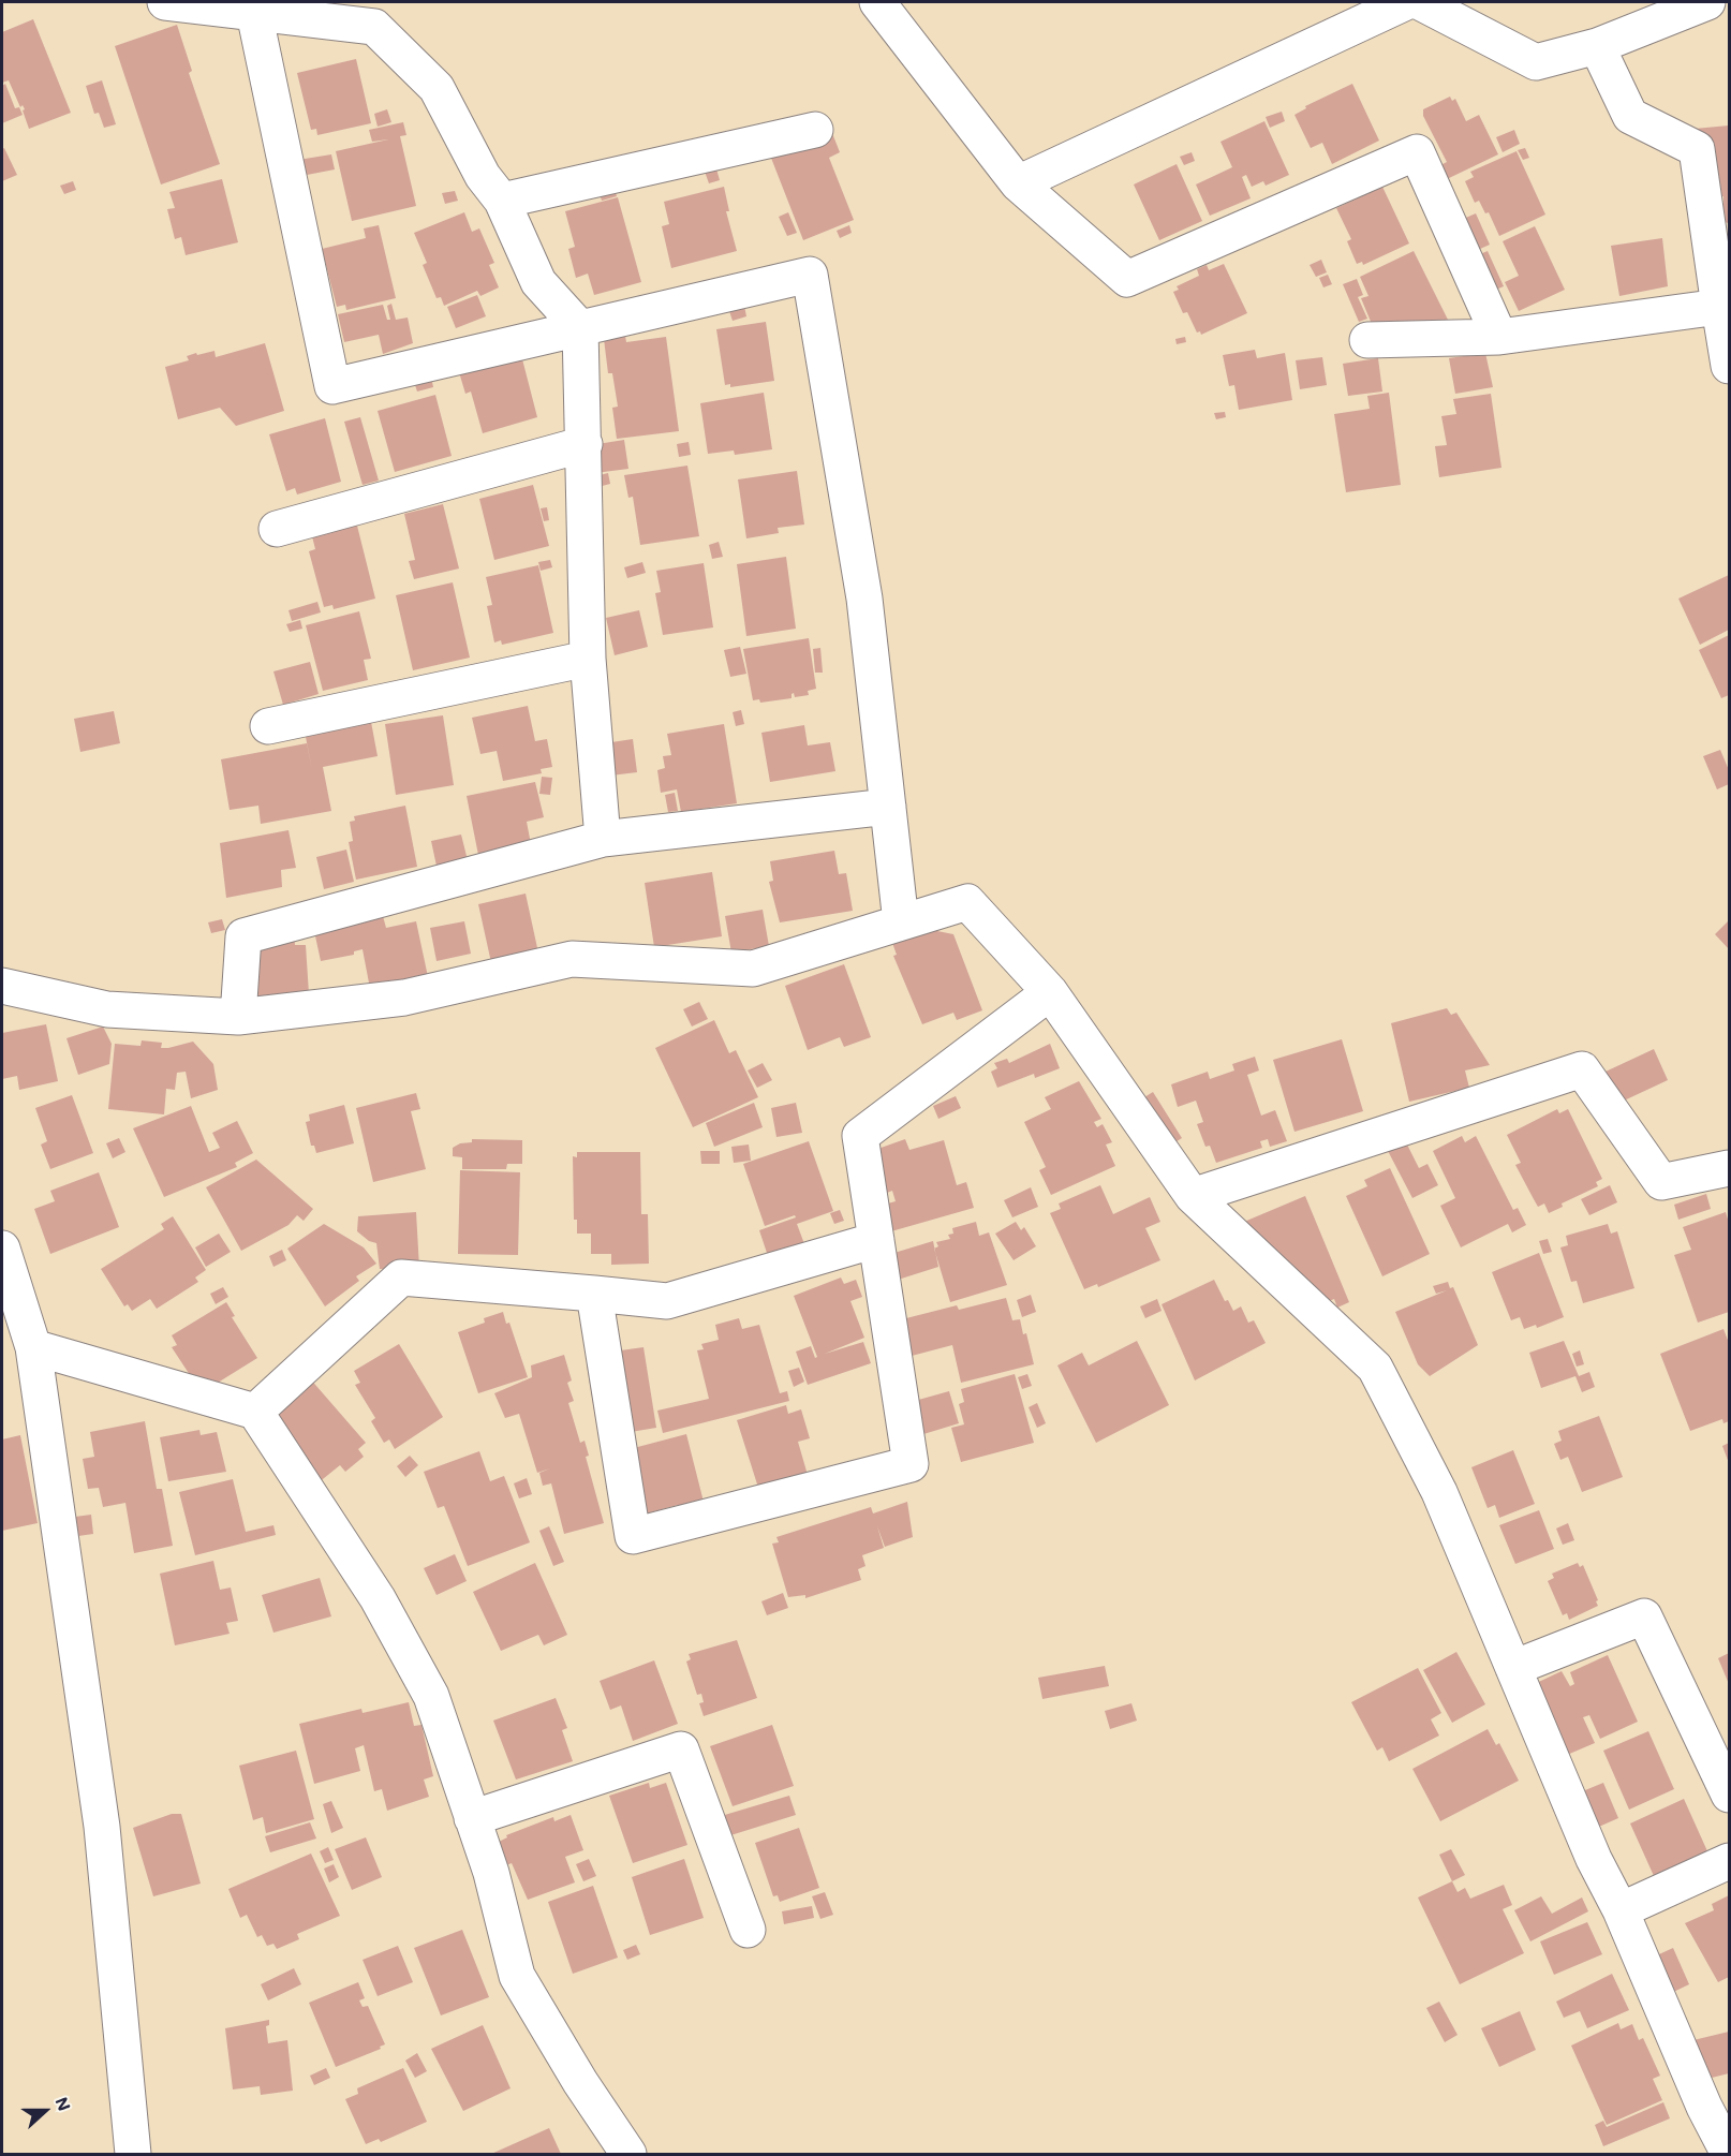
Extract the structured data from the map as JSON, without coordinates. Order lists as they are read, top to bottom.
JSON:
{
  "north": "right"
}
